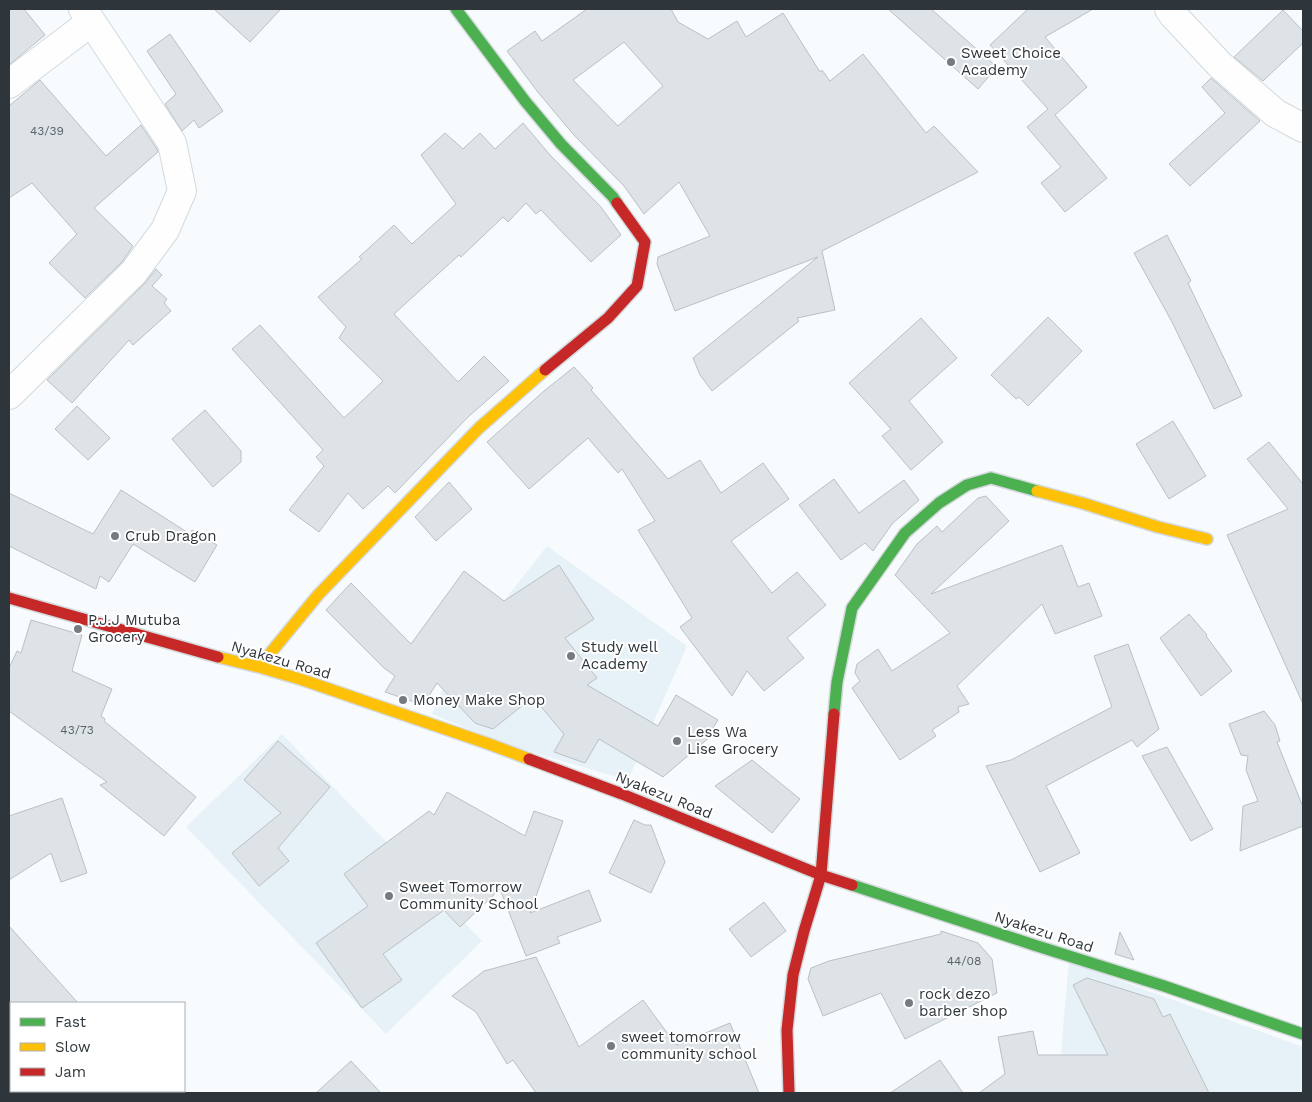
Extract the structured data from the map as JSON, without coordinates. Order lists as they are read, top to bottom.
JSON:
{
  "streets": {
    "street": ["Nyakezu Road"]
  },
  "places": [
    "Sweet Choice Academy",
    "Crub Dragon",
    "P.J.J Mutuba Grocery",
    "Study well Academy",
    "Money Make Shop",
    "Less Wa Lise Grocery",
    "Sweet Tomorrow Community School",
    "rock dezo barber shop",
    "sweet tomorrow community school"
  ],
  "house_numbers": ["43/39", "43/73", "44/08"],
  "legend": ["Fast", "Slow", "Jam"]
}
